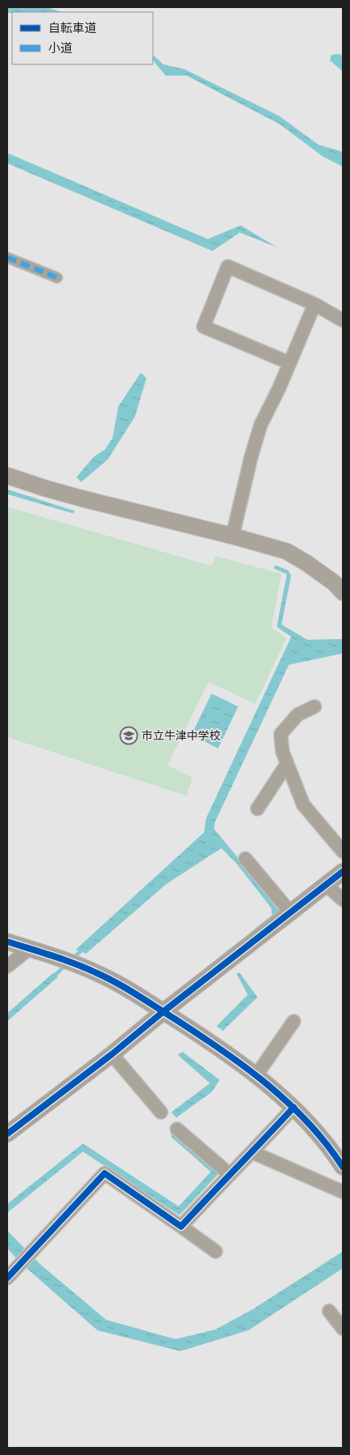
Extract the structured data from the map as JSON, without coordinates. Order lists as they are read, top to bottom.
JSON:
{
  "places": {
    "school or university": ["市立牛津中学校"]
  },
  "legend": ["自転車道", "小道"]
}
